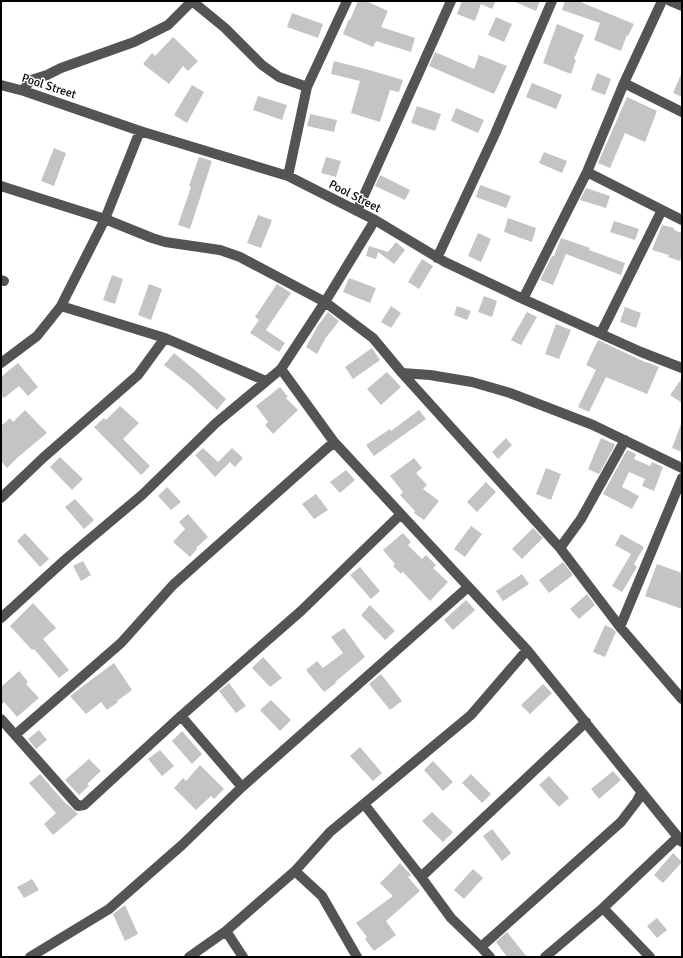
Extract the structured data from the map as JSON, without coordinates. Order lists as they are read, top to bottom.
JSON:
{
  "streets": {
    "street": ["Pool Street"]
  }
}
